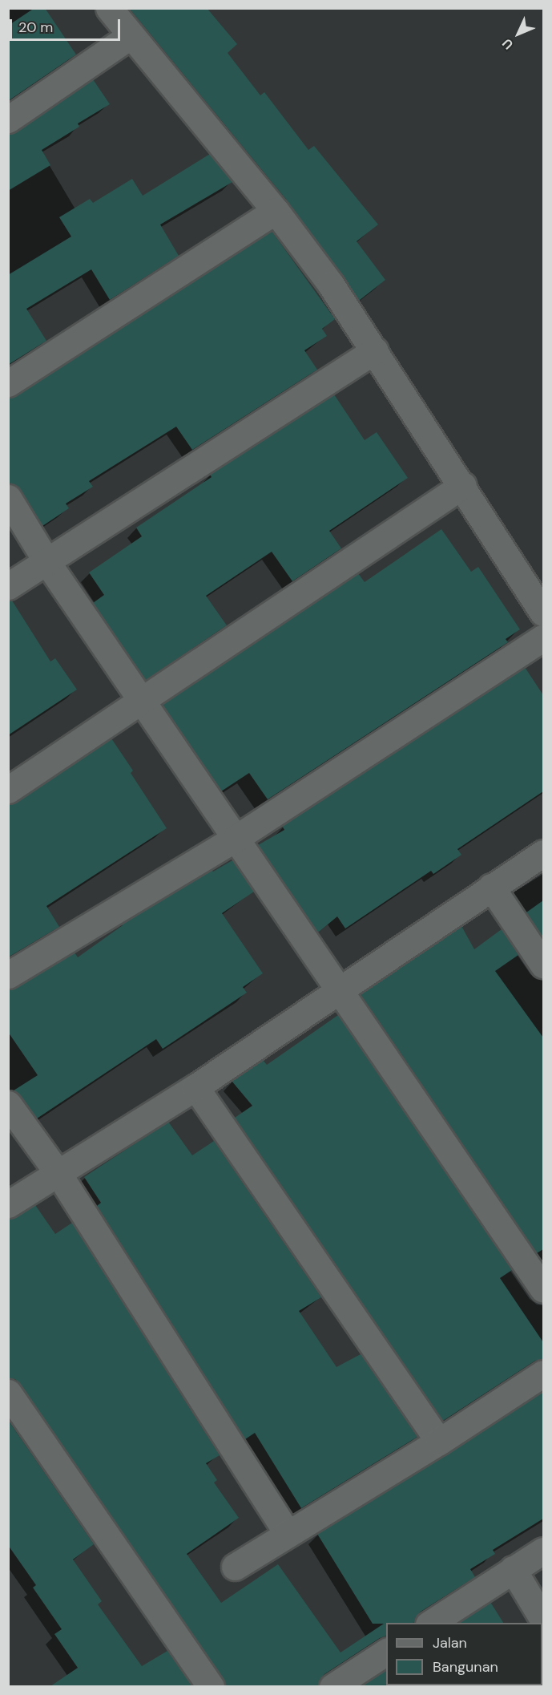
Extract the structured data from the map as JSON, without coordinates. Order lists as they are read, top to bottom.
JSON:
{
  "legend": ["Jalan", "Bangunan"],
  "scale_bar": "20 m",
  "north": "bottom left"
}
